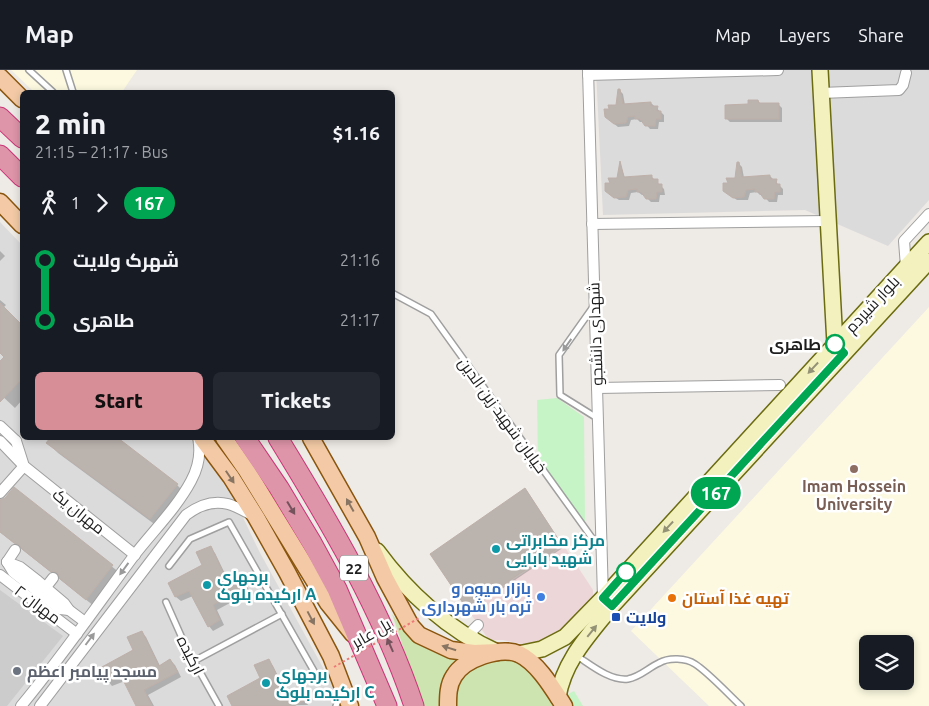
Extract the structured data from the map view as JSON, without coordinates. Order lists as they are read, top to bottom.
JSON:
{
  "streets": {
    "highway": ["22"],
    "main road": ["بلوار شیردم"],
    "street": ["شهدای دانشجو", "مهران یک", "مهران ۲"],
    "lane": ["خیابان شهید زین الدین", "ارکیده"],
    "path": ["پل عابر"]
  },
  "crossings": [
    ["بلوار شیردم", "شهدای دانشجو"],
    ["شهدای دانشجو", "خیابان شهید زین الدین"]
  ],
  "places": {
    "other": [
      "طاهری",
      "Imam Hossein University",
      "مرکز مخابراتی شهید بابایی",
      "برجهای ارکیده بلوک A",
      "بازار میوه و تره بار شهرداری",
      "تهیه غذا آستان",
      "مسجد پیامبر اعظم",
      "برجهای ارکیده بلوک C"
    ],
    "transit": ["ولایت"]
  },
  "lines": ["bus line 167"],
  "page": {
    "header": "Map",
    "nav": ["Map", "Layers", "Share"],
    "on_map": "167",
    "heading": ["2 min", "21:15 – 21:17 · Bus", "$1.16"],
    "legs": ["1", "167"],
    "list": [
      {
        "name": "شهرک ولایت",
        "value": "21:16"
      },
      {
        "name": "طاهری",
        "value": "21:17"
      }
    ],
    "buttons": ["Start", "Tickets"]
  }
}
